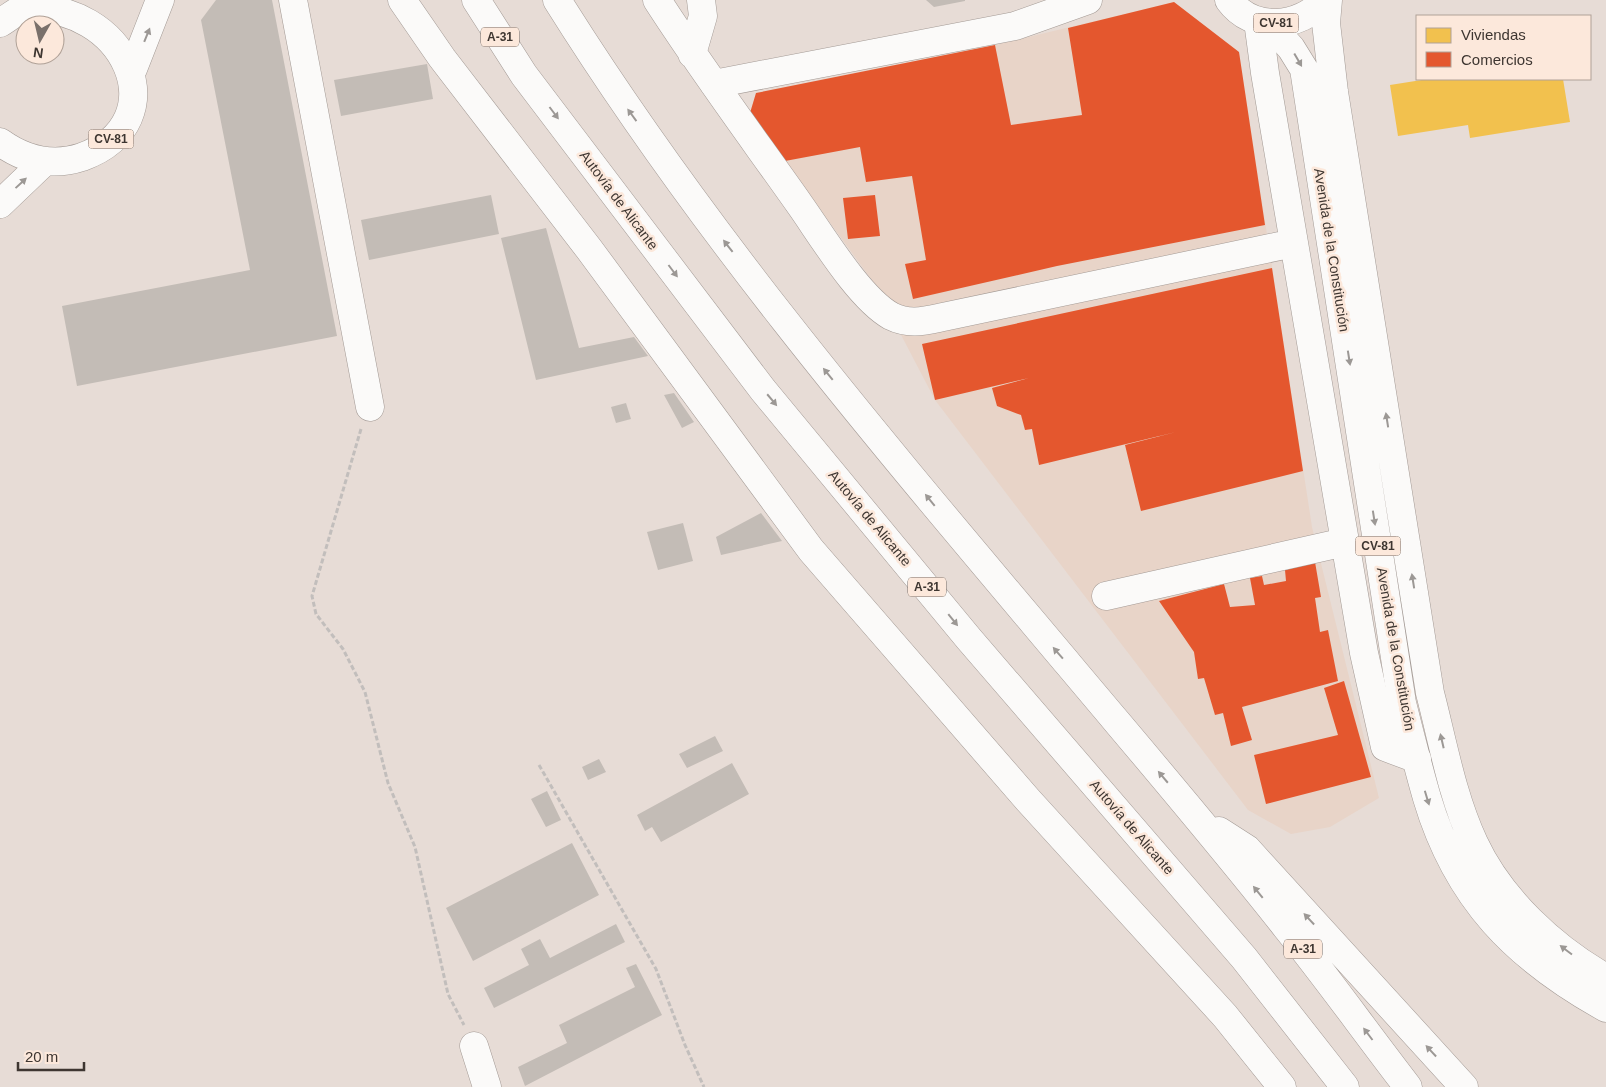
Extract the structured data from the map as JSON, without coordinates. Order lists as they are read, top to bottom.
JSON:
{
  "streets": {
    "main road": [
      "CV-81",
      "A-31",
      "Autovía de Alicante",
      "Avenida de la Constitución"
    ]
  },
  "crossings": [
    ["CV-81", "Avenida de la Constitución"]
  ],
  "legend": ["Viviendas", "Comercios"],
  "scale_bar": "20 m",
  "north": "bottom"
}
